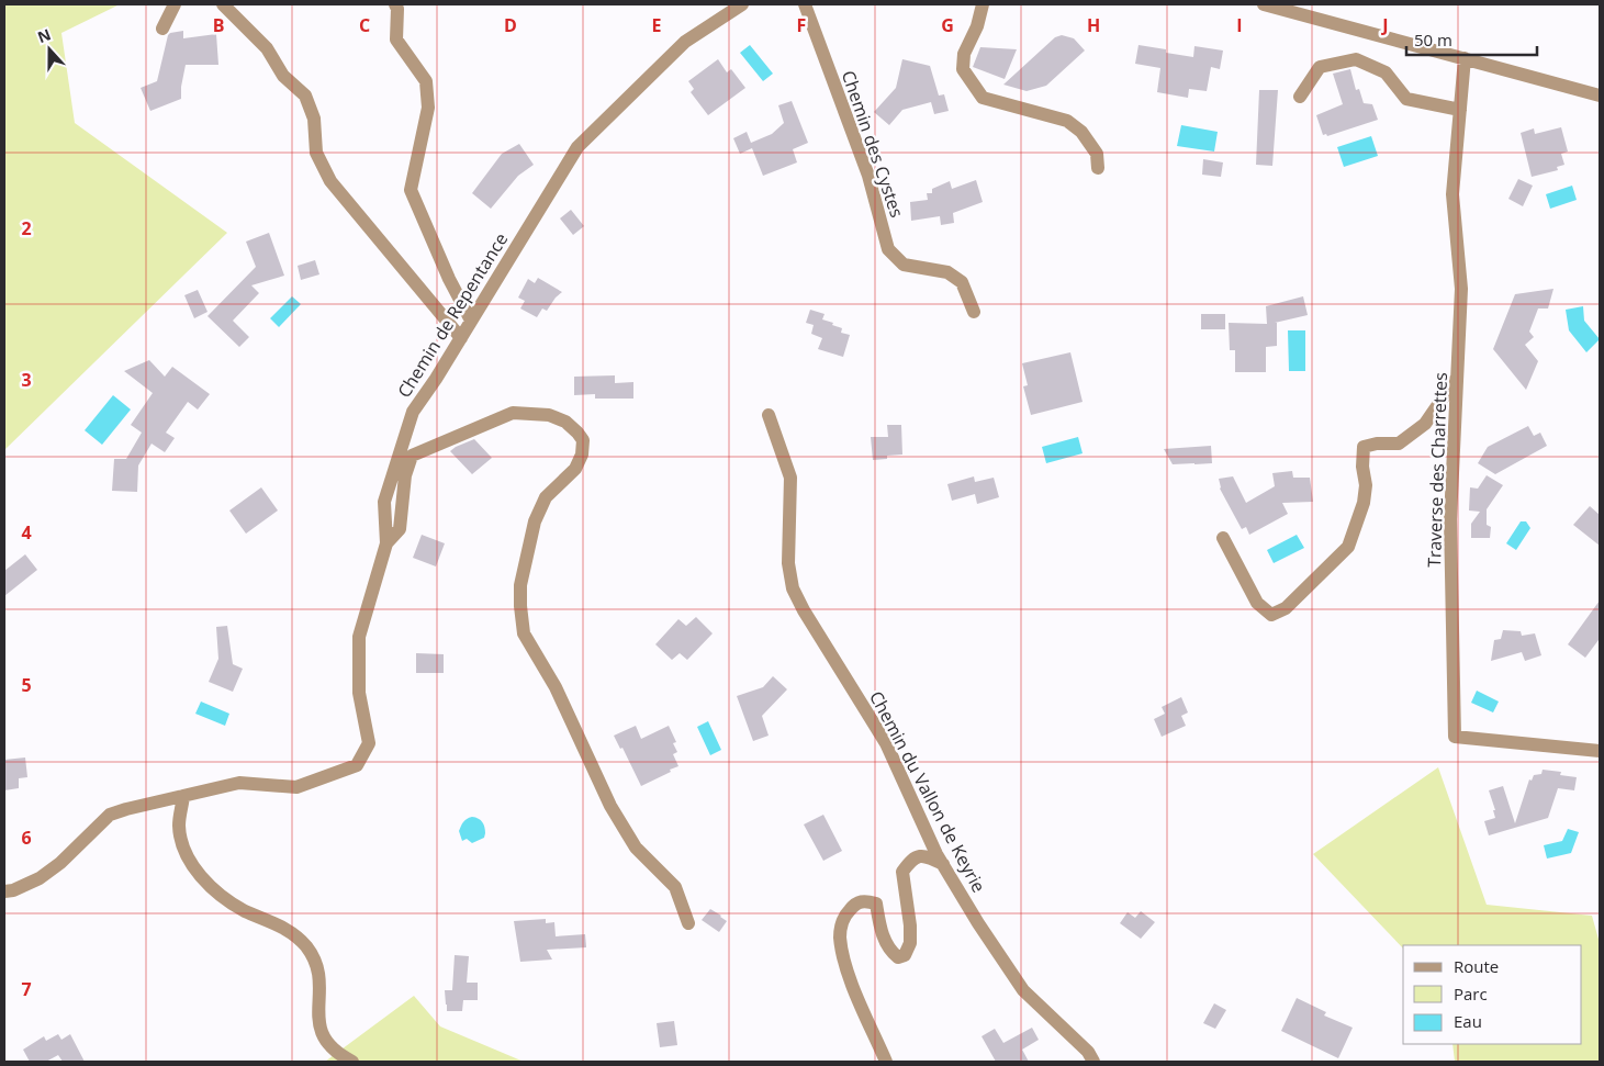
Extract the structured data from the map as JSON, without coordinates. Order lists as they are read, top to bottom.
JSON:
{
  "streets": {
    "street": [
      "Chemin des Cystes",
      "Chemin de Repentance",
      "Traverse des Charrettes",
      "Chemin du Vallon de Keyrie"
    ]
  },
  "legend": ["Route", "Parc", "Eau"],
  "scale_bar": "50 m",
  "north": "top",
  "grid": {
    "columns": [
      "B",
      "C",
      "D",
      "E",
      "F",
      "G",
      "H",
      "I",
      "J"
    ],
    "rows": [
      "2",
      "3",
      "4",
      "5",
      "6",
      "7"
    ]
  }
}
